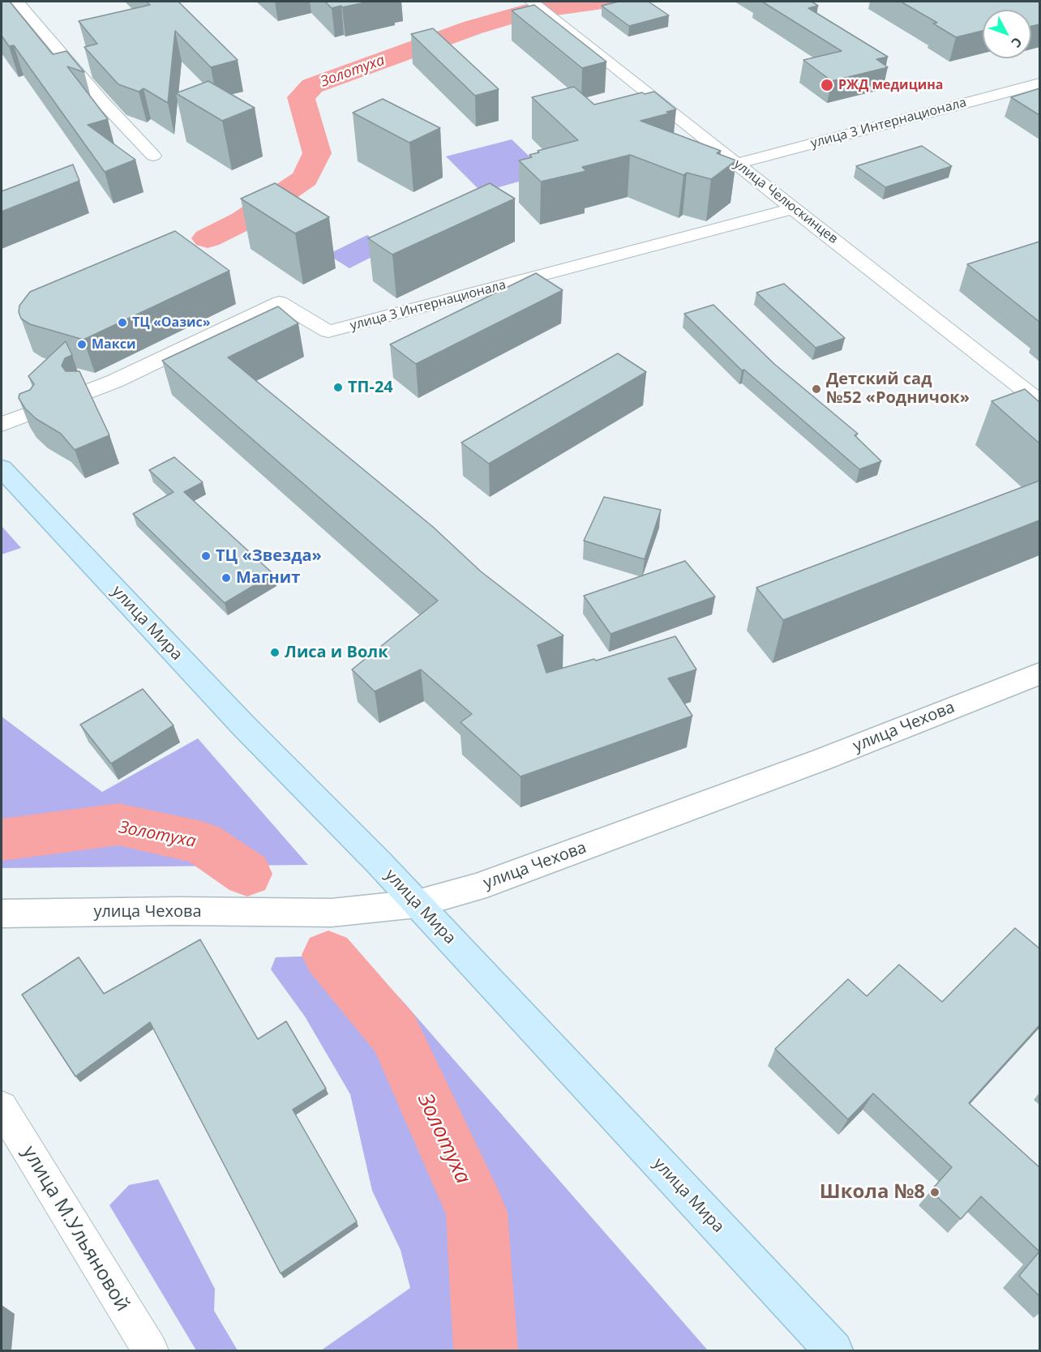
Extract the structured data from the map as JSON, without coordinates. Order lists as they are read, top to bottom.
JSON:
{
  "streets": {
    "main road": ["улица Мира"],
    "street": [
      "улица 3 Интернационала",
      "улица Челюскинцев",
      "улица Чехова",
      "улица М.Ульяновой"
    ]
  },
  "crossings": [
    ["улица 3 Интернационала", "улица Челюскинцев"],
    ["улица Мира", "улица Чехова"]
  ],
  "water": ["Золотуха"],
  "places": [
    "РЖД медицина",
    "ТЦ «Оазис»",
    "Макси",
    "ТП-24",
    "Детский сад №52 «Родничок»",
    "ТЦ «Звезда»",
    "Магнит",
    "Лиса и Волк",
    "Школа №8"
  ],
  "north": "bottom right"
}
